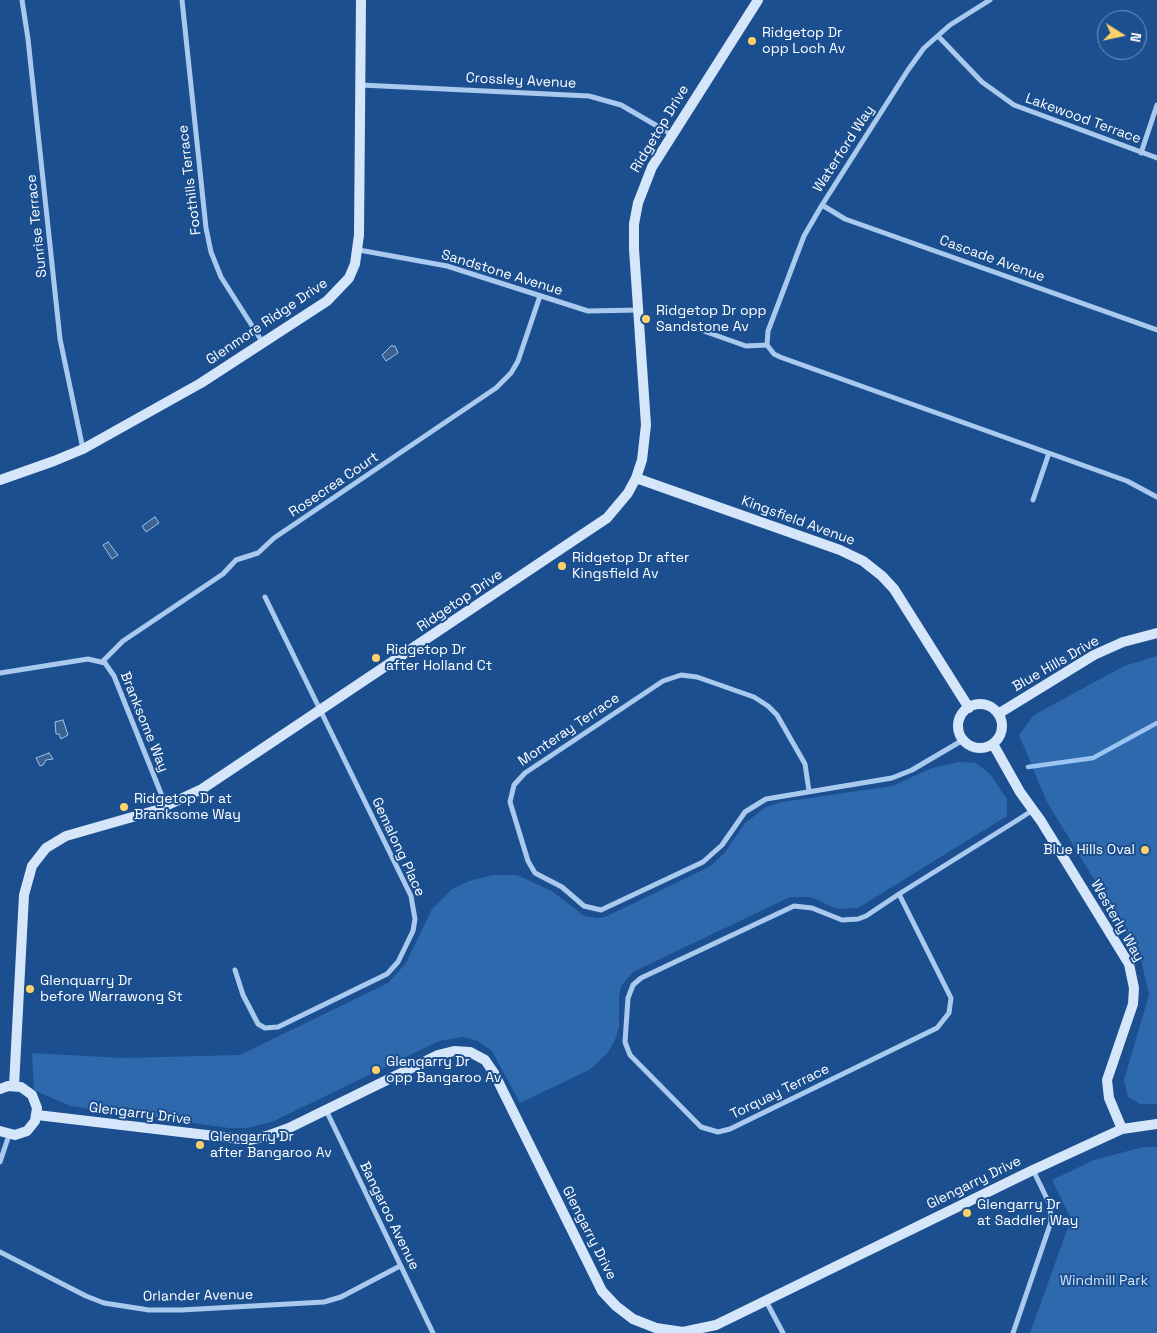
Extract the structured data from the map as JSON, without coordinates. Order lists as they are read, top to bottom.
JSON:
{
  "streets": {
    "street": [
      "Crossley Avenue",
      "Lakewood Terrace",
      "Ridgetop Drive",
      "Waterford Way",
      "Foothills Terrace",
      "Sunrise Terrace",
      "Cascade Avenue",
      "Sandstone Avenue",
      "Glenmore Ridge Drive",
      "Rosecrea Court",
      "Kingsfield Avenue",
      "Blue Hills Drive",
      "Branksome Way",
      "Monteray Terrace",
      "Gemalong Place",
      "Westerly Way",
      "Torquay Terrace",
      "Glengarry Drive",
      "Bangaroo Avenue",
      "Orlander Avenue"
    ]
  },
  "crossings": [
    ["Crossley Avenue", "Ridgetop Drive"],
    ["Crossley Avenue", "Glenmore Ridge Drive"],
    ["Lakewood Terrace", "Waterford Way"],
    ["Ridgetop Drive", "Sandstone Avenue"],
    ["Ridgetop Drive", "Kingsfield Avenue"],
    ["Ridgetop Drive", "Branksome Way"],
    ["Ridgetop Drive", "Gemalong Place"],
    ["Waterford Way", "Cascade Avenue"],
    ["Foothills Terrace", "Glenmore Ridge Drive"],
    ["Sunrise Terrace", "Glenmore Ridge Drive"],
    ["Sandstone Avenue", "Glenmore Ridge Drive"],
    ["Sandstone Avenue", "Rosecrea Court"],
    ["Rosecrea Court", "Branksome Way"],
    ["Kingsfield Avenue", "Blue Hills Drive"],
    ["Kingsfield Avenue", "Monteray Terrace"],
    ["Kingsfield Avenue", "Westerly Way"],
    ["Blue Hills Drive", "Monteray Terrace"],
    ["Blue Hills Drive", "Westerly Way"],
    ["Monteray Terrace", "Westerly Way"],
    ["Westerly Way", "Torquay Terrace"],
    ["Westerly Way", "Glengarry Drive"],
    ["Glengarry Drive", "Bangaroo Avenue"],
    ["Bangaroo Avenue", "Orlander Avenue"]
  ],
  "parks": ["Windmill Park"],
  "places": [
    "Ridgetop Dr opp Loch Av",
    "Ridgetop Dr opp Sandstone Av",
    "Ridgetop Dr after Kingsfield Av",
    "Ridgetop Dr after Holland Ct",
    "Ridgetop Dr at Branksome Way",
    "Blue Hills Oval",
    "Glenquarry Dr before Warrawong St",
    "Glenqarry Dr opp Bangaroo Av",
    "Glengarry Dr after Bangaroo Av",
    "Glengarry Dr at Saddler Way"
  ],
  "north": "right"
}
